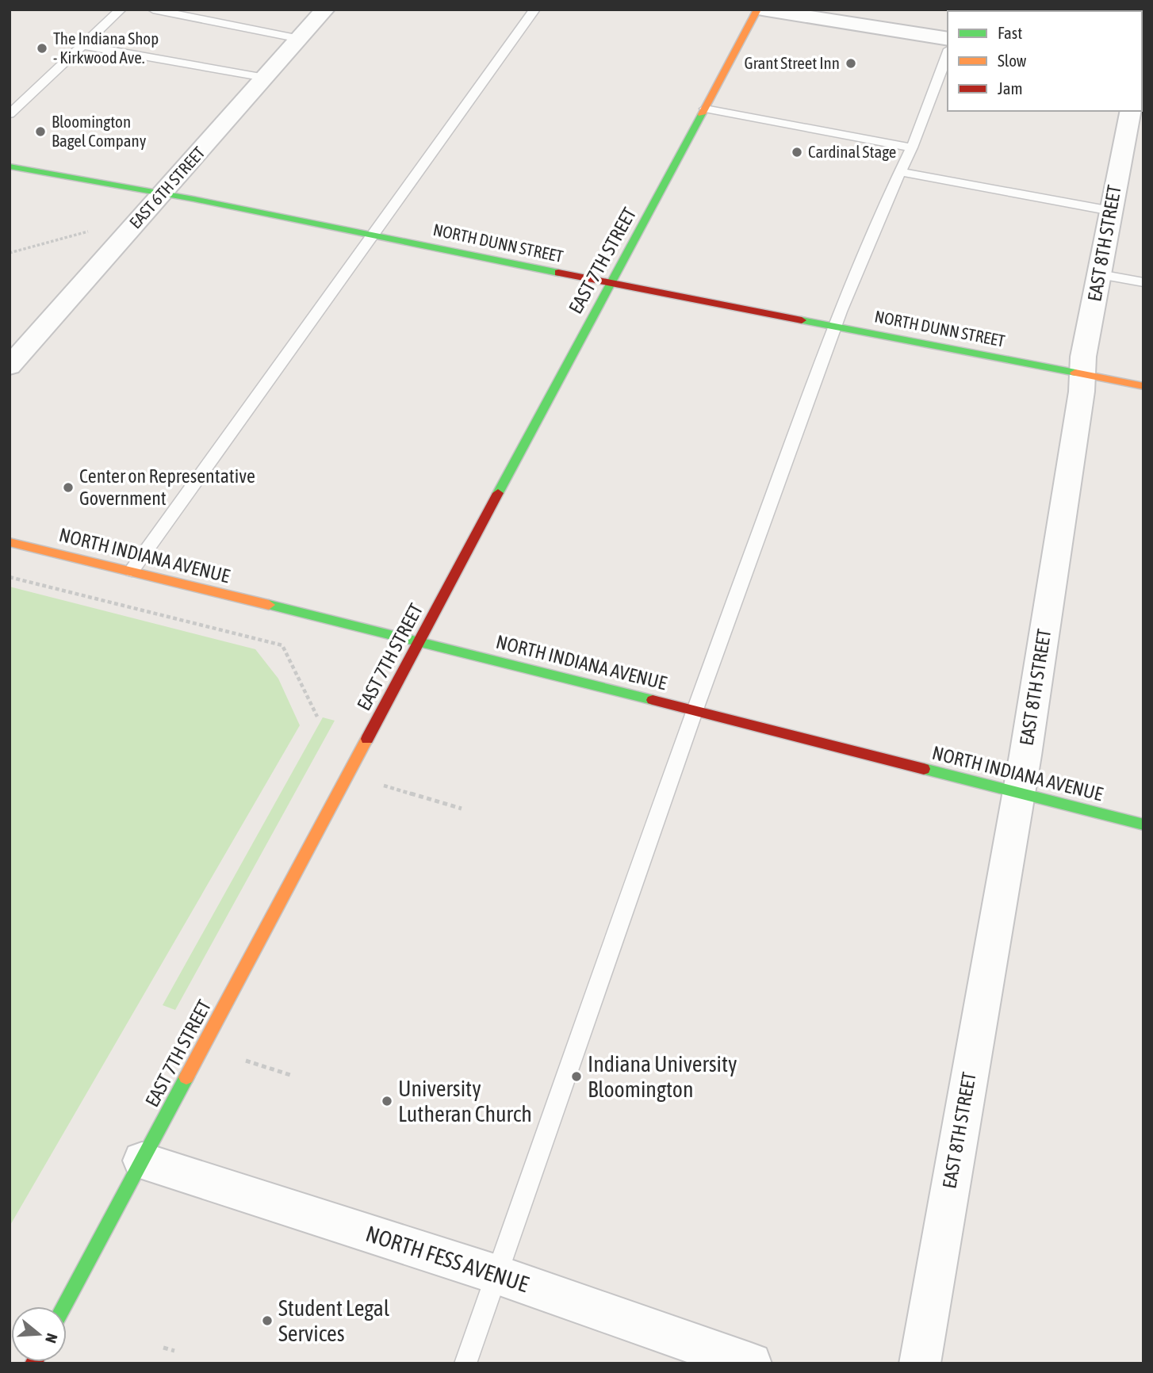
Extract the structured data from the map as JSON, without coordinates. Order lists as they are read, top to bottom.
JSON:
{
  "streets": {
    "street": [
      "EAST 6TH STREET",
      "NORTH DUNN STREET",
      "EAST 8TH STREET",
      "EAST 7TH STREET",
      "NORTH INDIANA AVENUE",
      "NORTH FESS AVENUE"
    ]
  },
  "crossings": [
    ["EAST 6TH STREET", "NORTH DUNN STREET"],
    ["NORTH DUNN STREET", "EAST 8TH STREET"],
    ["NORTH DUNN STREET", "EAST 7TH STREET"],
    ["EAST 8TH STREET", "NORTH INDIANA AVENUE"],
    ["EAST 7TH STREET", "NORTH INDIANA AVENUE"],
    ["EAST 7TH STREET", "NORTH FESS AVENUE"]
  ],
  "places": [
    "The Indiana Shop - Kirkwood Ave.",
    "Grant Street Inn",
    "Bloomington Bagel Company",
    "Cardinal Stage",
    "Center on Representative Government",
    "Indiana University Bloomington",
    "University Lutheran Church",
    "Student Legal Services"
  ],
  "legend": ["Fast", "Slow", "Jam"],
  "north": "right"
}
